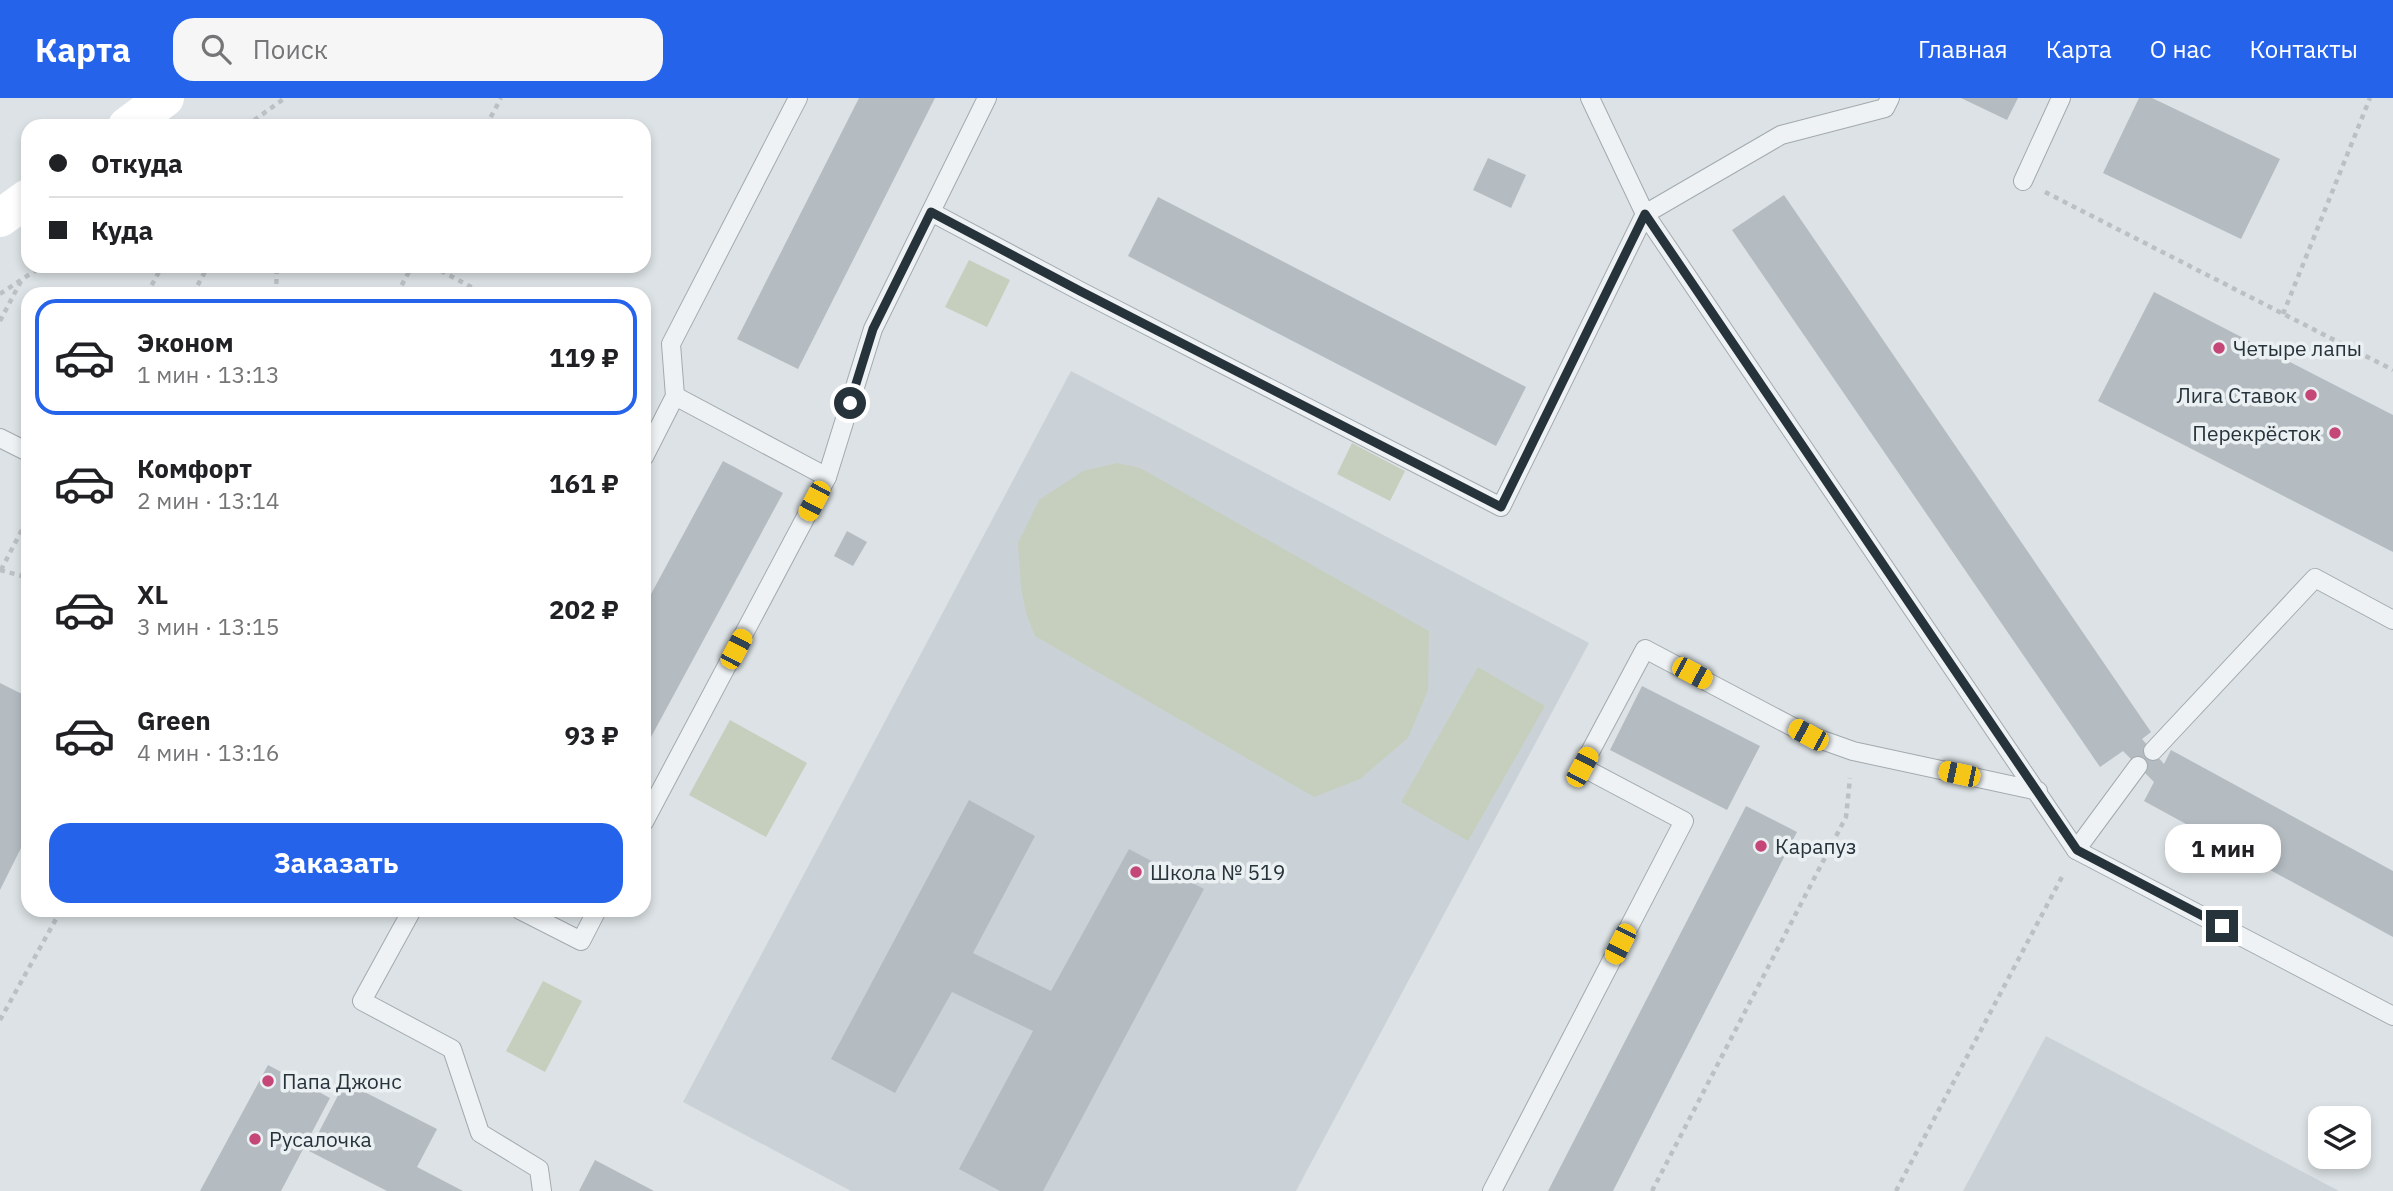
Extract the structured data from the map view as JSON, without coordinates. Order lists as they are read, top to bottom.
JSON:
{
  "places": [
    "Четыре лапы",
    "Лига Ставок",
    "Перекрёсток",
    "Карапуз",
    "Школа № 519",
    "Папа Джонс",
    "Русалочка"
  ],
  "page": {
    "header": "Карта",
    "search": "Поиск",
    "nav": [
      "Главная",
      "Карта",
      "О нас",
      "Контакты"
    ],
    "banner": ["Откуда", "Куда"],
    "list": [
      {
        "name": "Эконом",
        "note": "1 мин · 13:13",
        "value": "119 ₽"
      },
      {
        "name": "Комфорт",
        "note": "2 мин · 13:14",
        "value": "161 ₽"
      },
      {
        "name": "XL",
        "note": "3 мин · 13:15",
        "value": "202 ₽"
      },
      {
        "name": "Green",
        "note": "4 мин · 13:16",
        "value": "93 ₽"
      }
    ],
    "buttons": "Заказать",
    "bubble": "1 мин"
  }
}
